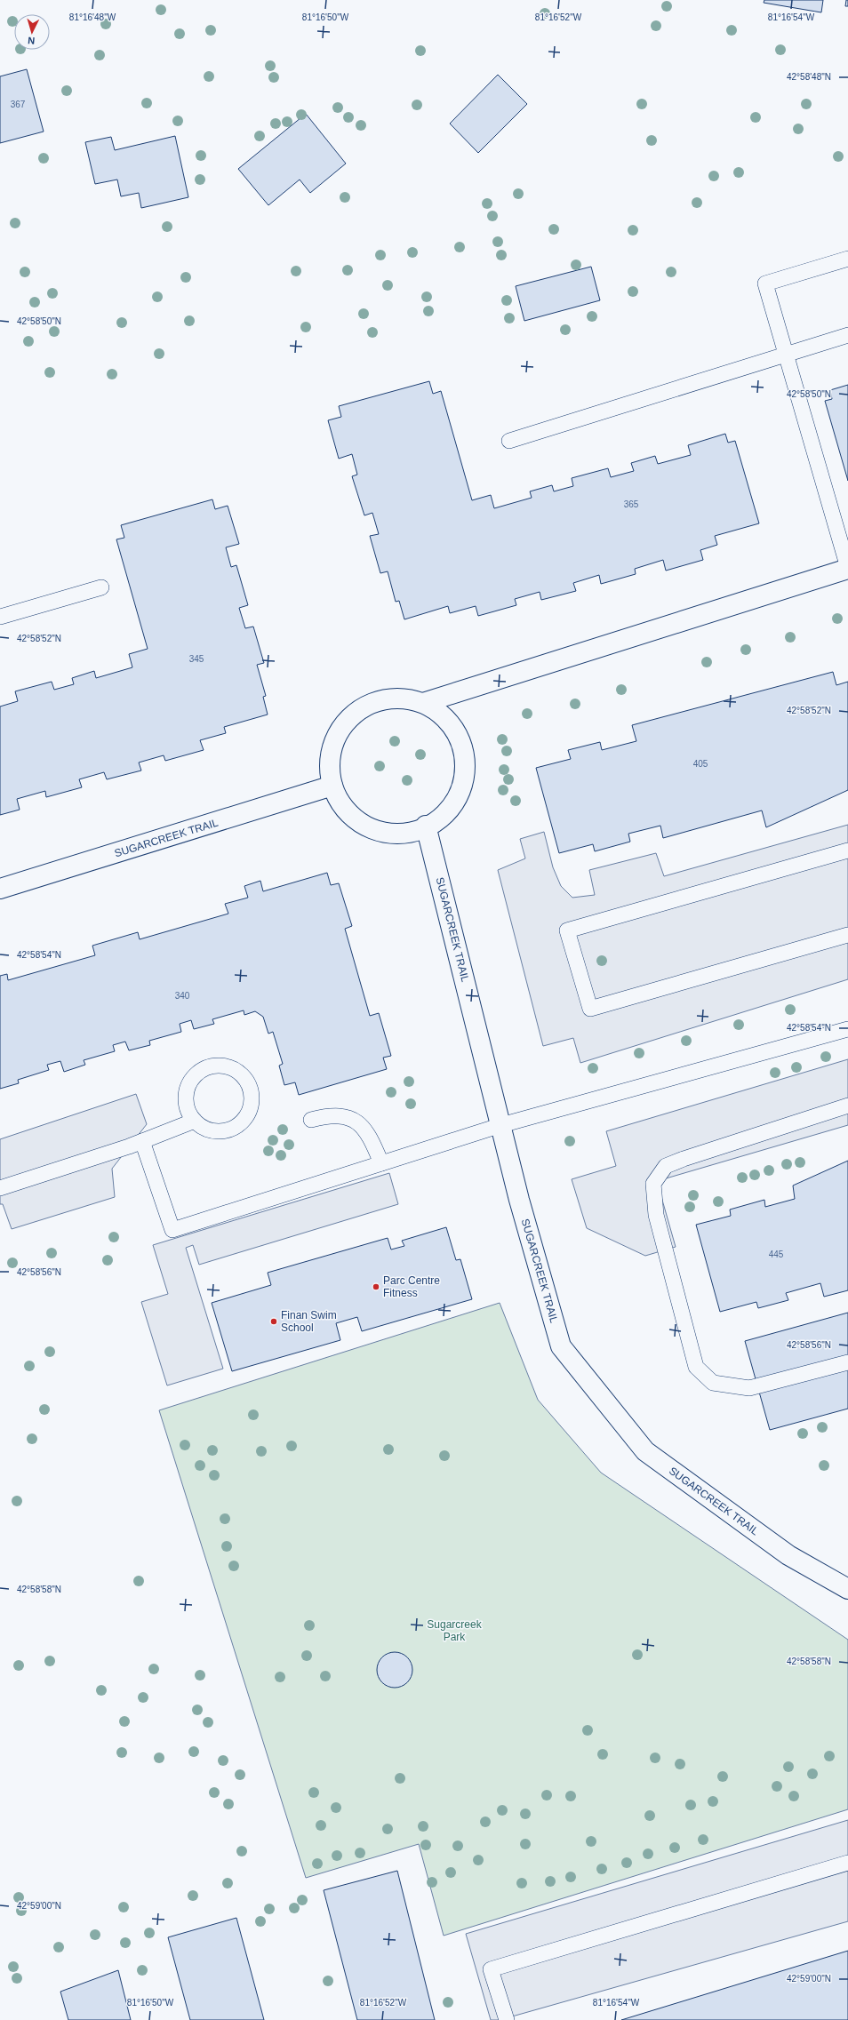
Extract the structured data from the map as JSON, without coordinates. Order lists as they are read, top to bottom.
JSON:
{
  "streets": {
    "street": ["SUGARCREEK TRAIL"]
  },
  "parks": ["Sugarcreek Park"],
  "places": ["Parc Centre Fitness", "Finan Swim School"],
  "house_numbers": [
    "367",
    "365",
    "345",
    "405",
    "340",
    "445"
  ],
  "north": "bottom",
  "coordinates": [
    "81°16'50\"W",
    "81°16'52\"W",
    "81°16'54\"W",
    "81°16'48\"W",
    "42°58'48\"N",
    "42°58'50\"N",
    "42°58'52\"N",
    "42°58'54\"N",
    "42°58'56\"N",
    "42°58'58\"N",
    "42°59'00\"N"
  ]
}
